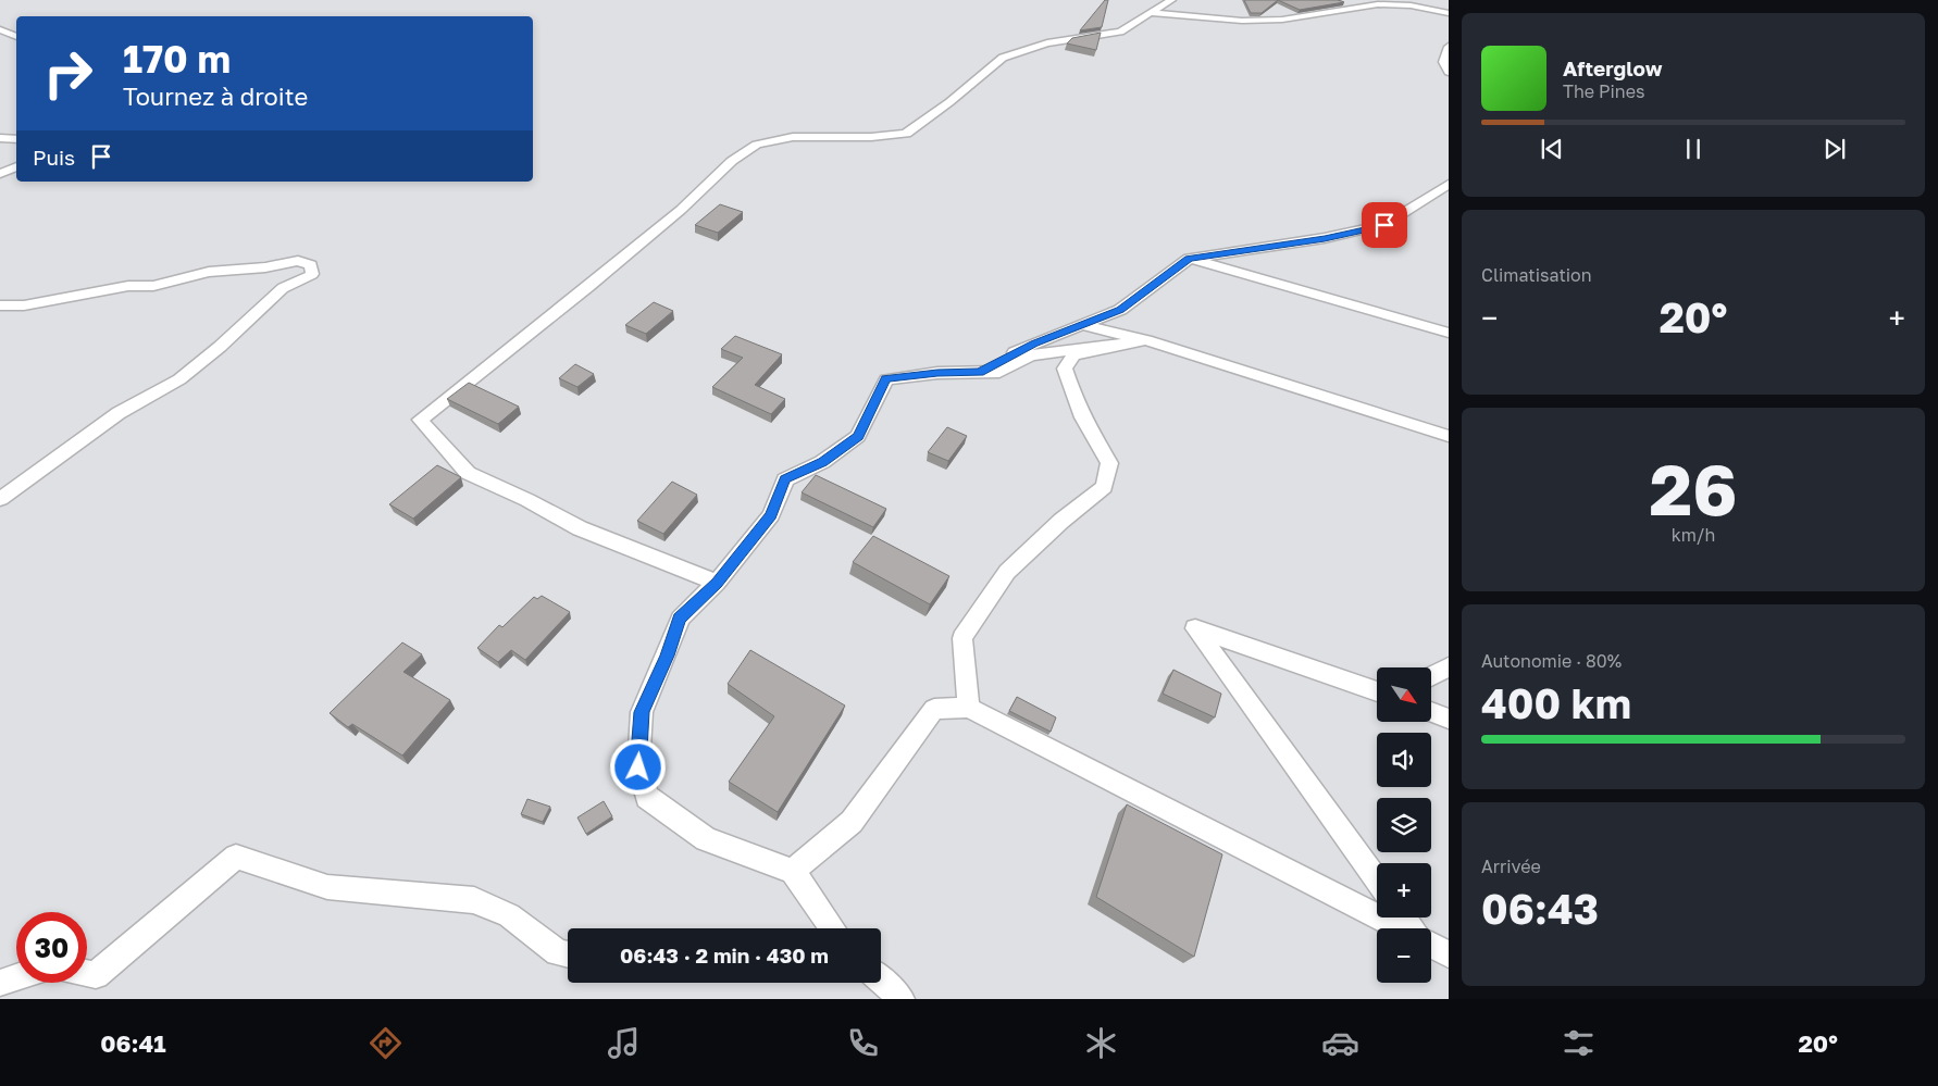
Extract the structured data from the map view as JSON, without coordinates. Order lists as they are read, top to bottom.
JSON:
{
  "north": "bottom right",
  "page": {
    "turn": ["170 m", "Tournez à droite"],
    "song": ["Afterglow", "The Pines"],
    "then": "Puis",
    "tile": [
      "Climatisation",
      ["26", "km/h"],
      ["Autonomie · 80%", "400 km"],
      ["Arrivée", "06:43"]
    ],
    "heat": ["−", "20°", "+"],
    "map_buttons": ["+", "−"],
    "limit": "30",
    "trip": "06:43 · 2 min · 430 m",
    "tabs": ["06:41", "20°"]
  }
}
